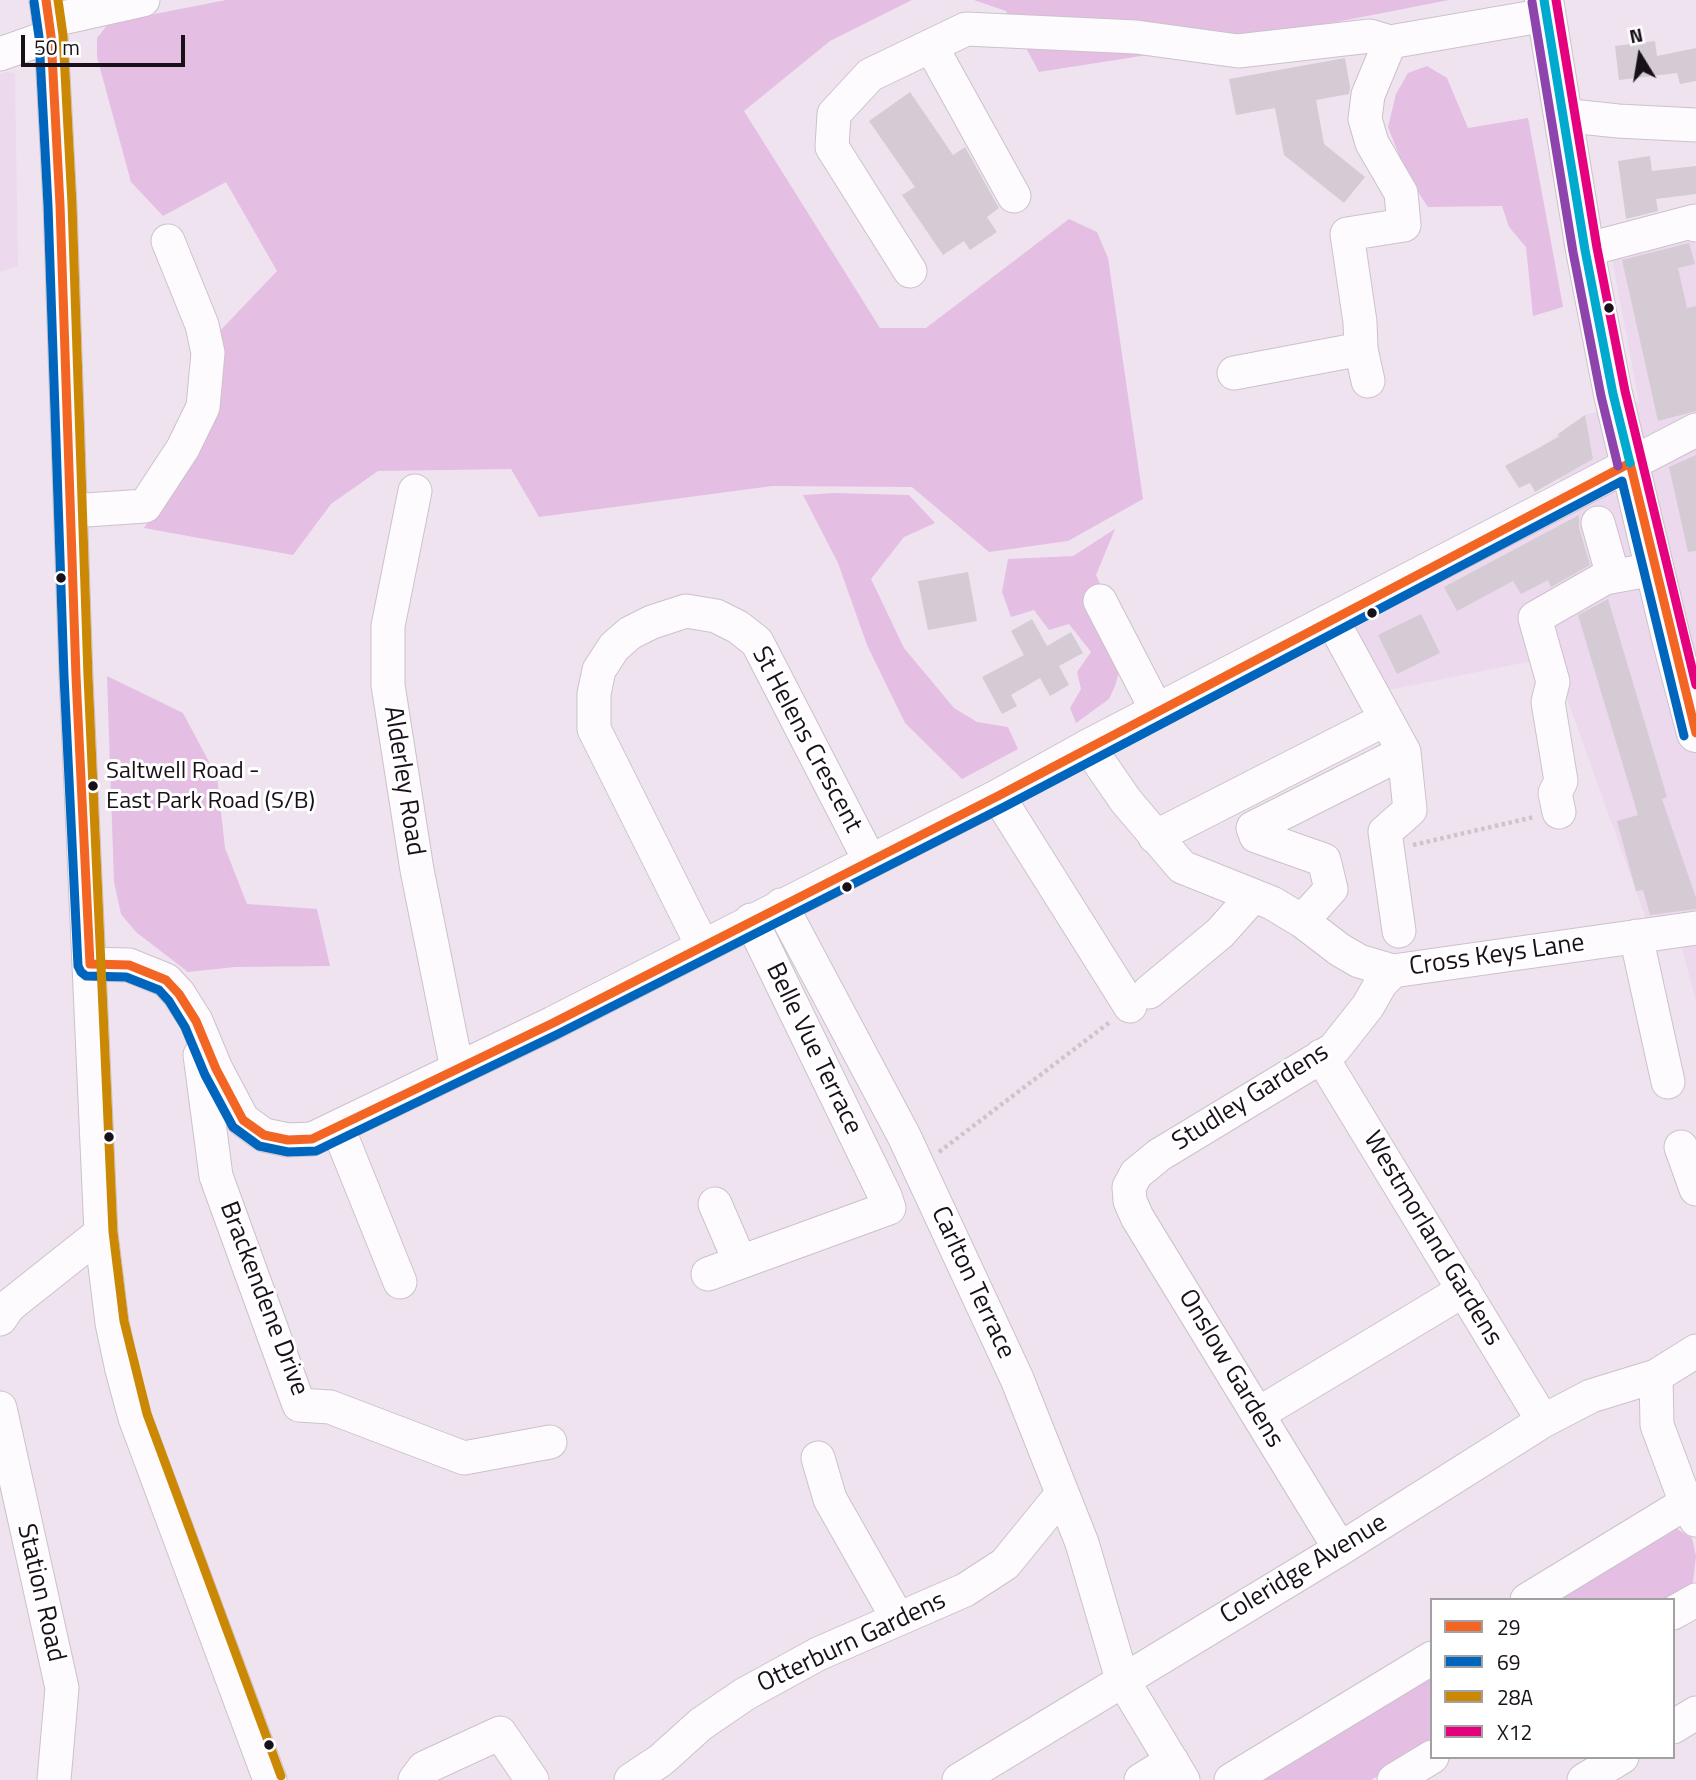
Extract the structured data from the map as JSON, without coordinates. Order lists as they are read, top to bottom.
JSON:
{
  "streets": {
    "street": [
      "St Helens Crescent",
      "Alderley Road",
      "Cross Keys Lane",
      "Belle Vue Terrace",
      "Studley Gardens",
      "Westmorland Gardens",
      "Carlton Terrace",
      "Brackendene Drive",
      "Onslow Gardens",
      "Coleridge Avenue",
      "Station Road",
      "Otterburn Gardens"
    ]
  },
  "crossings": [
    ["Cross Keys Lane", "Studley Gardens"],
    ["Studley Gardens", "Westmorland Gardens"],
    ["Studley Gardens", "Onslow Gardens"],
    ["Westmorland Gardens", "Coleridge Avenue"],
    ["Carlton Terrace", "Coleridge Avenue"],
    ["Carlton Terrace", "Otterburn Gardens"],
    ["Onslow Gardens", "Coleridge Avenue"]
  ],
  "places": ["Saltwell Road - East Park Road (S/B)"],
  "lines": [
    "transit line 29",
    "transit line 28A",
    "transit line X12",
    "transit line 69"
  ],
  "legend": [
    "29",
    "69",
    "28A",
    "X12"
  ],
  "scale_bar": "50 m",
  "north": "top"
}
